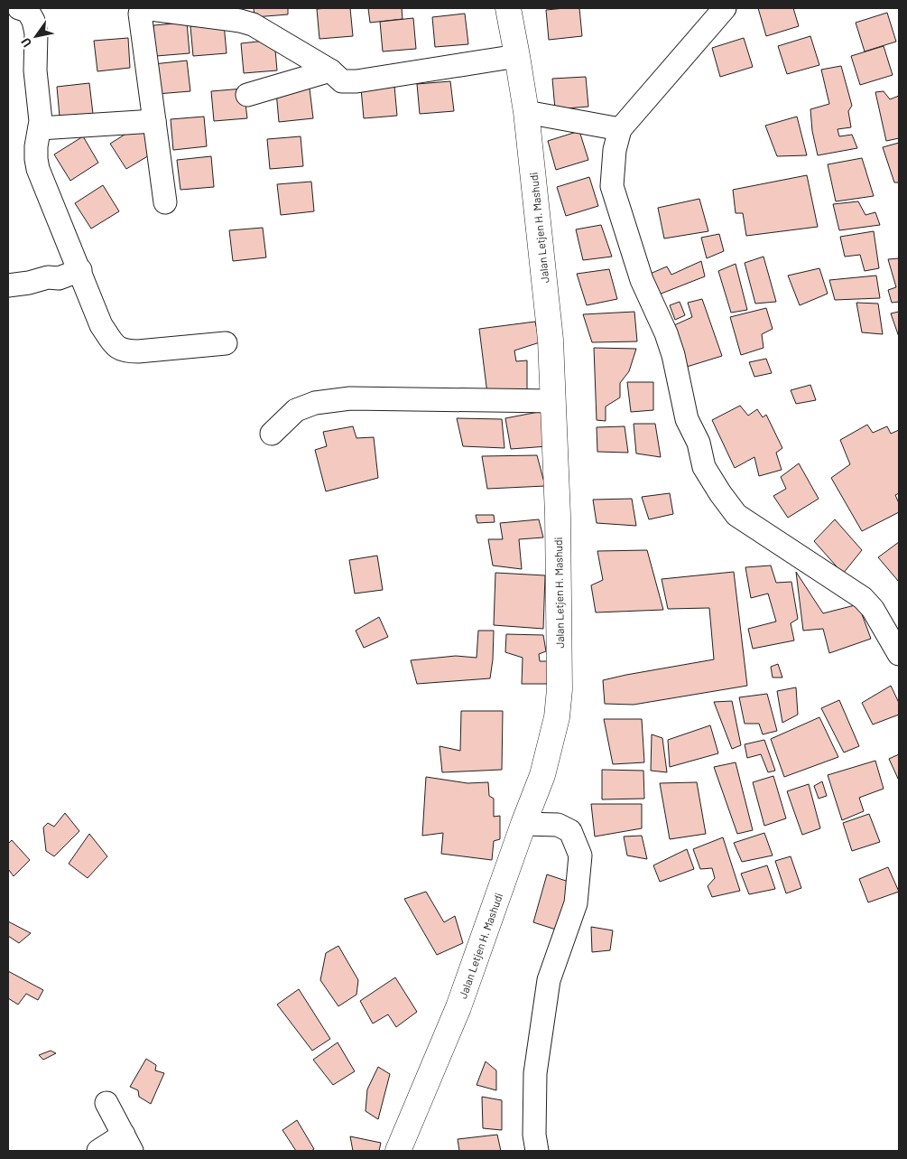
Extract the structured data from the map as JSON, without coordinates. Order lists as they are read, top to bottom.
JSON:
{
  "streets": {
    "main road": ["Jalan Letjen H. Mashudi"]
  },
  "north": "bottom left"
}
